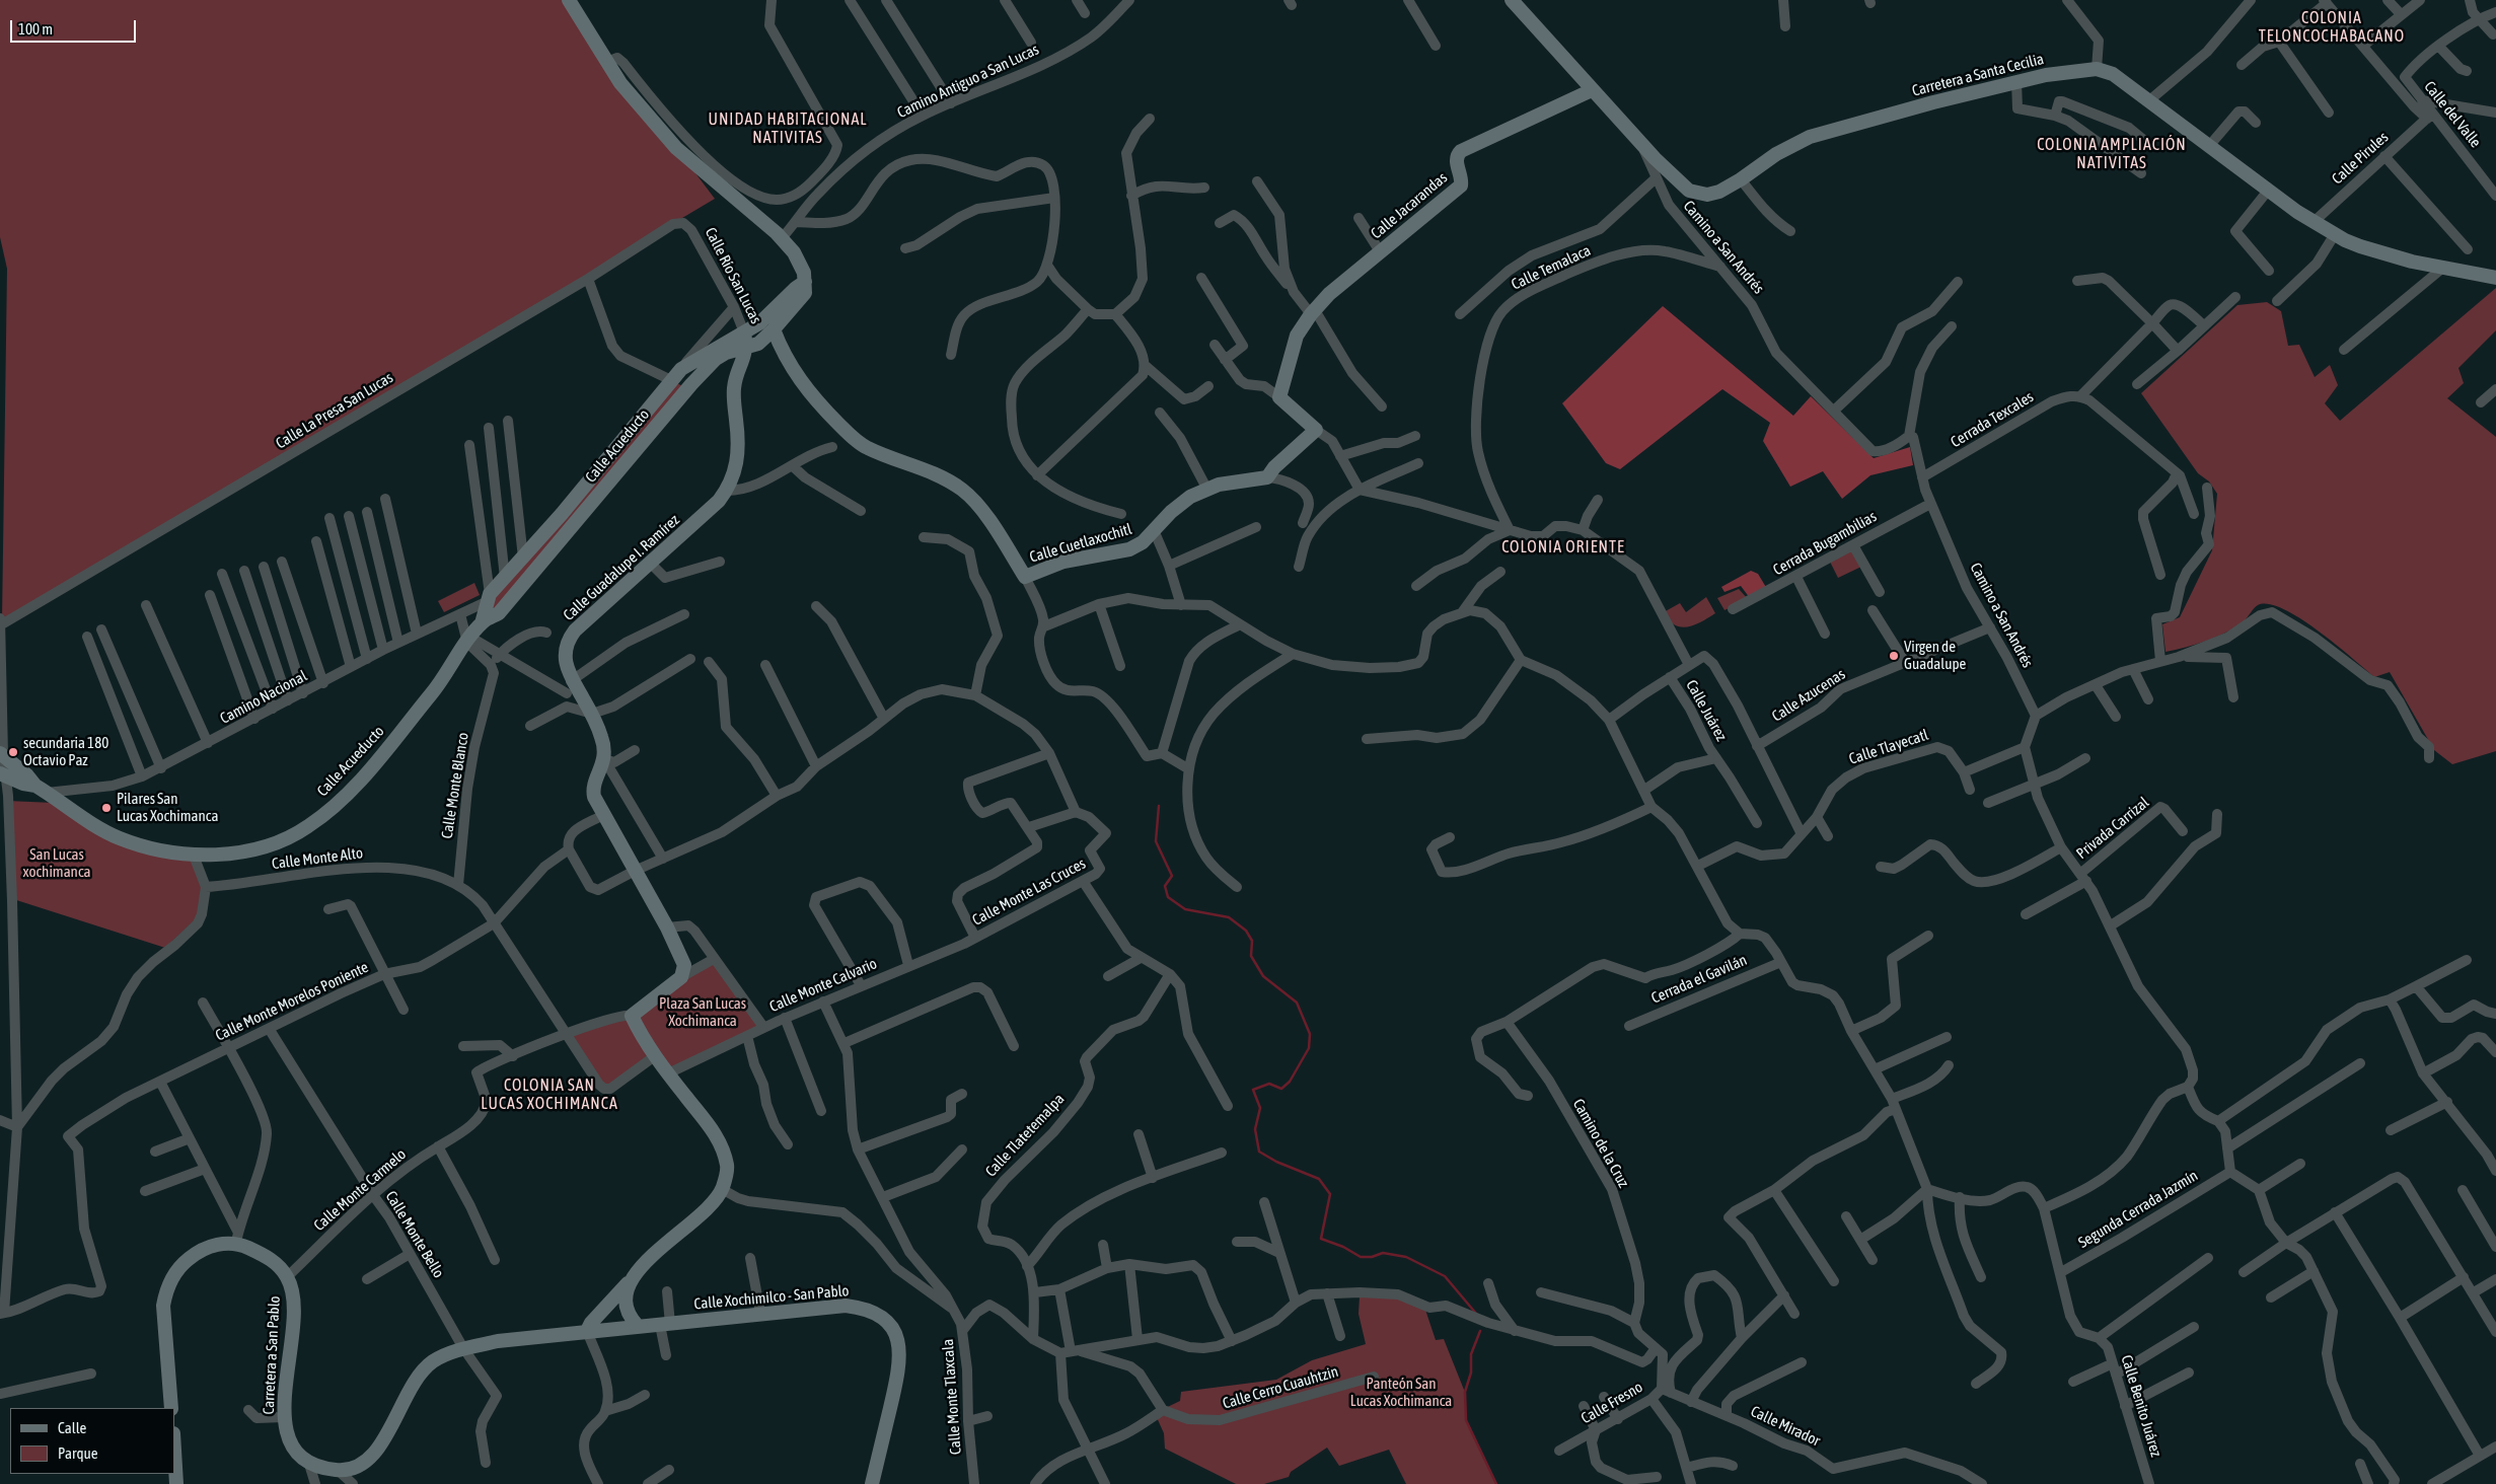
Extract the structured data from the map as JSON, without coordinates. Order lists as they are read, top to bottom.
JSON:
{
  "streets": {
    "street": [
      "Carretera a Santa Cecilia",
      "Camino Antiguo a San Lucas",
      "Calle del Valle",
      "Calle Pirules",
      "Calle Jacarandas",
      "Camino a San Andrés",
      "Calle Temalaca",
      "Calle Río San Lucas",
      "Calle La Presa San Lucas",
      "Cerrada Texcales",
      "Calle Acueducto",
      "Calle Cuetlaxochitl",
      "Cerrada Bugambilias",
      "Calle Guadalupe I. Ramírez",
      "Calle Azucenas",
      "Camino Nacional",
      "Calle Juárez",
      "Calle Tlayecatl",
      "Calle Monte Blanco",
      "Privada Carrizal",
      "Calle Monte Alto",
      "Calle Monte Las Cruces",
      "Cerrada el Gavilán",
      "Calle Monte Calvario",
      "Calle Monte Morelos Poniente",
      "Calle Tlatetemalpa",
      "Camino de la Cruz",
      "Calle Monte Carmelo",
      "Segunda Cerrada Jazmín",
      "Calle Monte Bello",
      "Calle Xochimilco - San Pablo",
      "Carretera a San Pablo",
      "Calle Cerro Cuauhtzin",
      "Calle Monte Tlaxcala",
      "Calle Fresno",
      "Calle Benito Juárez",
      "Calle Mirador"
    ]
  },
  "crossings": [
    ["Carretera a Santa Cecilia", "Calle Pirules"],
    ["Carretera a Santa Cecilia", "Calle Jacarandas"],
    ["Carretera a Santa Cecilia", "Camino a San Andrés"],
    ["Camino Antiguo a San Lucas", "Calle Acueducto"],
    ["Calle del Valle", "Calle Pirules"],
    ["Camino a San Andrés", "Calle Temalaca"],
    ["Camino a San Andrés", "Cerrada Texcales"],
    ["Camino a San Andrés", "Cerrada Bugambilias"],
    ["Camino a San Andrés", "Calle Azucenas"],
    ["Calle Río San Lucas", "Calle La Presa San Lucas"],
    ["Calle Río San Lucas", "Calle Acueducto"],
    ["Calle Río San Lucas", "Calle Guadalupe I. Ramírez"],
    ["Calle La Presa San Lucas", "Calle Acueducto"],
    ["Calle Acueducto", "Calle Guadalupe I. Ramírez"],
    ["Calle Acueducto", "Camino Nacional"],
    ["Calle Monte Blanco", "Calle Monte Alto"],
    ["Calle Monte Alto", "Calle Monte Morelos Poniente"],
    ["Calle Monte Alto", "Calle Monte Carmelo"],
    ["Calle Monte Las Cruces", "Calle Monte Calvario"],
    ["Calle Monte Calvario", "Calle Monte Tlaxcala"],
    ["Calle Monte Morelos Poniente", "Calle Monte Bello"],
    ["Camino de la Cruz", "Calle Fresno"],
    ["Calle Monte Carmelo", "Calle Monte Bello"],
    ["Calle Monte Carmelo", "Carretera a San Pablo"],
    ["Calle Fresno", "Calle Mirador"]
  ],
  "districts": [
    "COLONIA TELONCOCHABACANO",
    "UNIDAD HABITACIONAL NATIVITAS",
    "COLONIA AMPLIACIÓN NATIVITAS",
    "COLONIA ORIENTE",
    "COLONIA SAN LUCAS XOCHIMANCA"
  ],
  "parks": ["San Lucas xochimanca", "Plaza San Lucas Xochimanca", "Panteón San Lucas Xochimanca"],
  "places": ["Virgen de Guadalupe", "secundaria 180 Octavio Paz", "Pilares San Lucas Xochimanca"],
  "legend": ["Calle", "Parque"],
  "scale_bar": "100 m"
}
